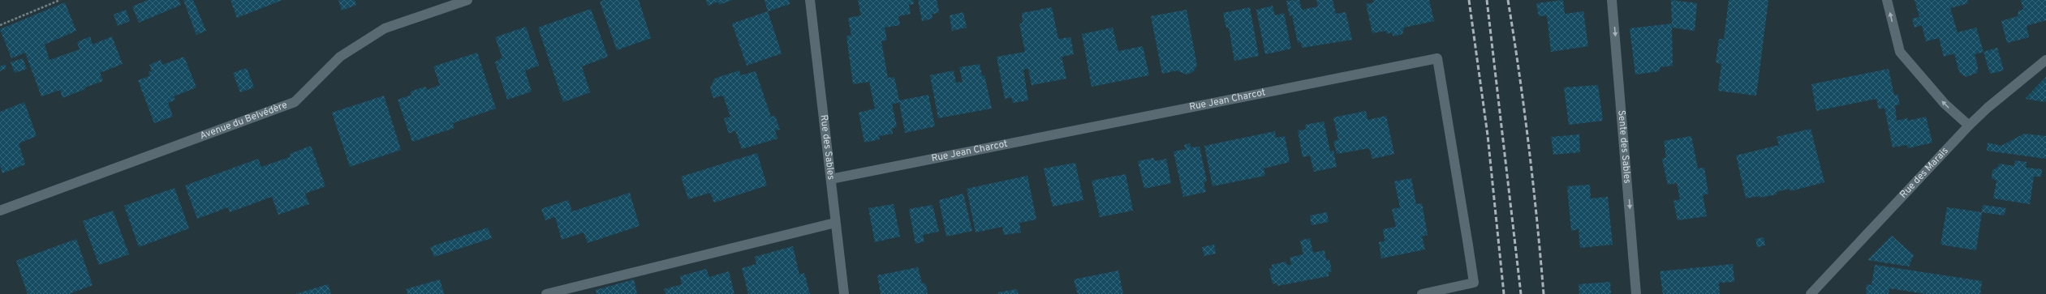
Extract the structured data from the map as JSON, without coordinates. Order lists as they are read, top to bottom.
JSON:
{
  "streets": {
    "street": [
      "Rue Jean Charcot",
      "Avenue du Belvédère",
      "Sente des Sables",
      "Rue des Sables",
      "Rue des Marais"
    ]
  },
  "crossings": [
    ["Rue Jean Charcot", "Rue des Sables"]
  ],
  "one_way": ["Sente des Sables"]
}
